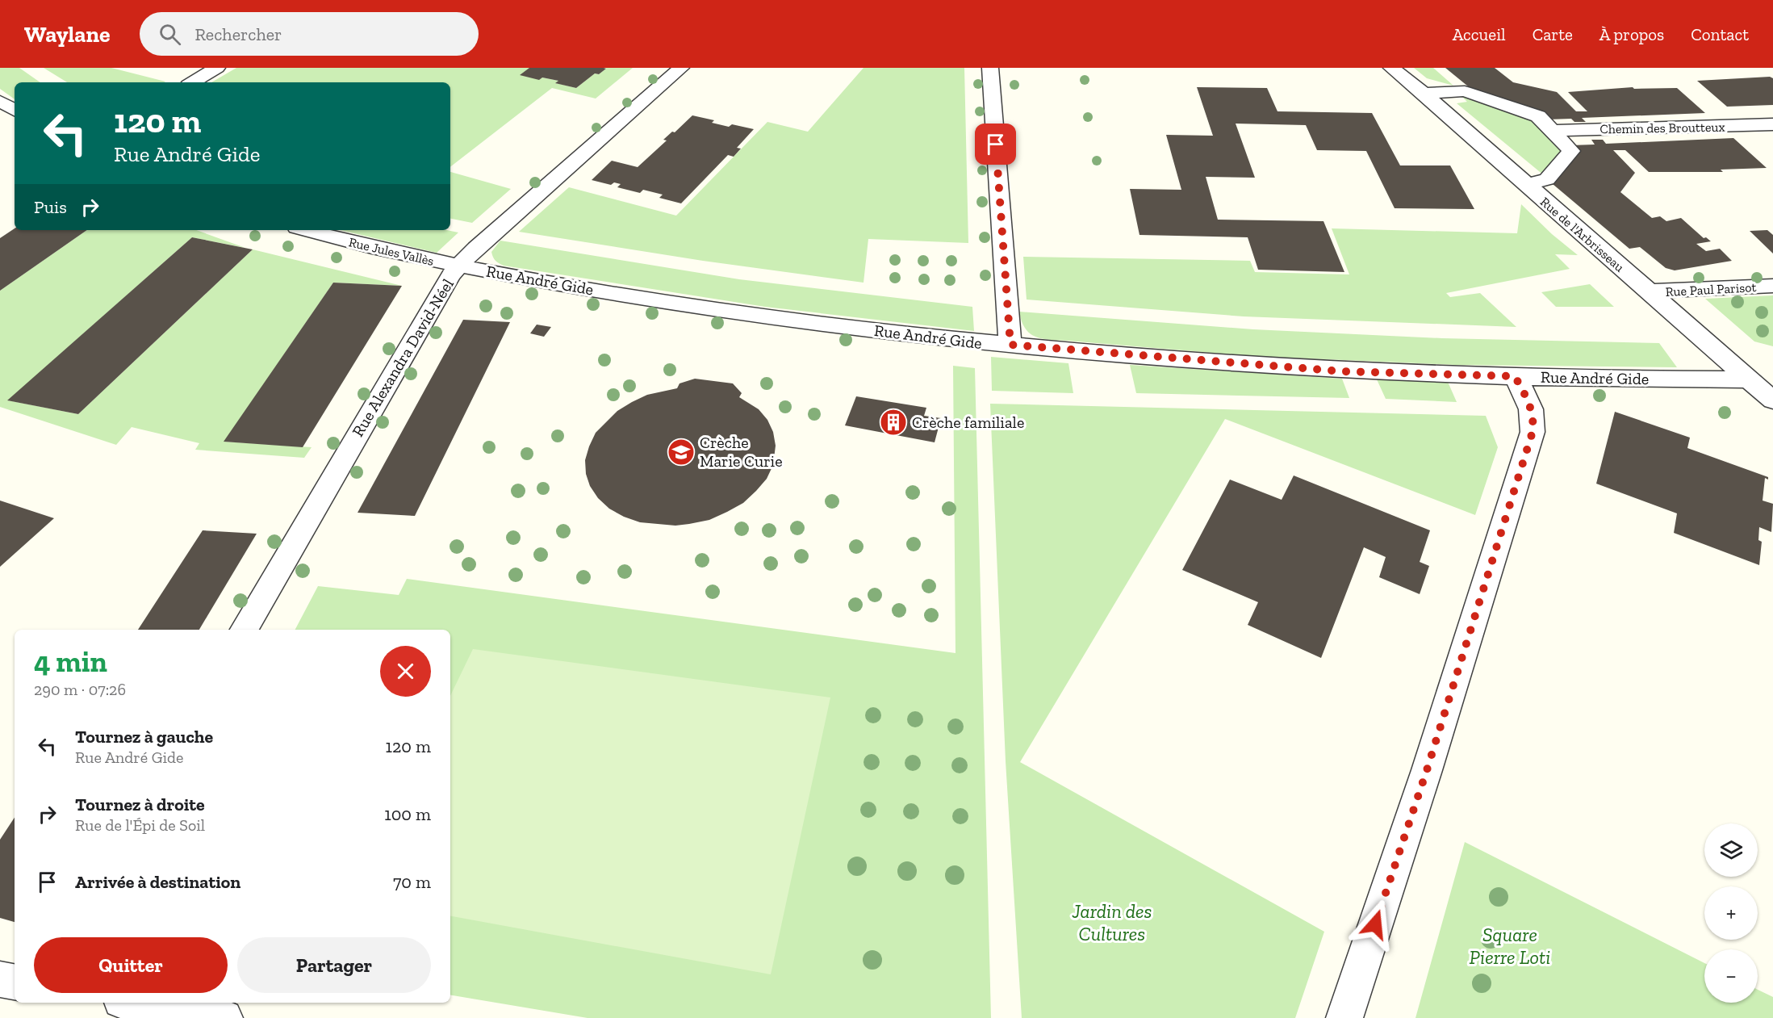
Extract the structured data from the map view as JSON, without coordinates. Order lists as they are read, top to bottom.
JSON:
{
  "streets": {
    "street": [
      "Chemin des Broutteux",
      "Rue de l'Arbrisseau",
      "Rue Jules Vallès",
      "Rue André Gide",
      "Rue Paul Parisot",
      "Rue Alexandra David-Néel"
    ]
  },
  "crossings": [
    ["Rue de l'Arbrisseau", "Rue André Gide"],
    ["Rue de l'Arbrisseau", "Rue Paul Parisot"],
    ["Rue Jules Vallès", "Rue André Gide"],
    ["Rue Jules Vallès", "Rue Alexandra David-Néel"],
    ["Rue André Gide", "Rue Alexandra David-Néel"]
  ],
  "parks": ["Jardin des Cultures", "Square Pierre Loti"],
  "places": {
    "building": ["Crèche familiale"],
    "school or university": ["Crèche Marie Curie"]
  },
  "page": {
    "header": "Waylane",
    "search": "Rechercher",
    "nav": [
      "Accueil",
      "Carte",
      "À propos",
      "Contact"
    ],
    "turn": ["120 m", "Rue André Gide"],
    "then": "Puis",
    "heading": ["4 min", "290 m · 07:26"],
    "list": [
      {
        "name": "Tournez à gauche",
        "note": "Rue André Gide",
        "value": "120 m"
      },
      {
        "name": "Tournez à droite",
        "note": "Rue de l'Épi de Soil",
        "value": "100 m"
      },
      {
        "name": "Arrivée à destination",
        "value": "70 m"
      }
    ],
    "map_buttons": ["+", "−"],
    "buttons": ["Quitter", "Partager"]
  }
}
